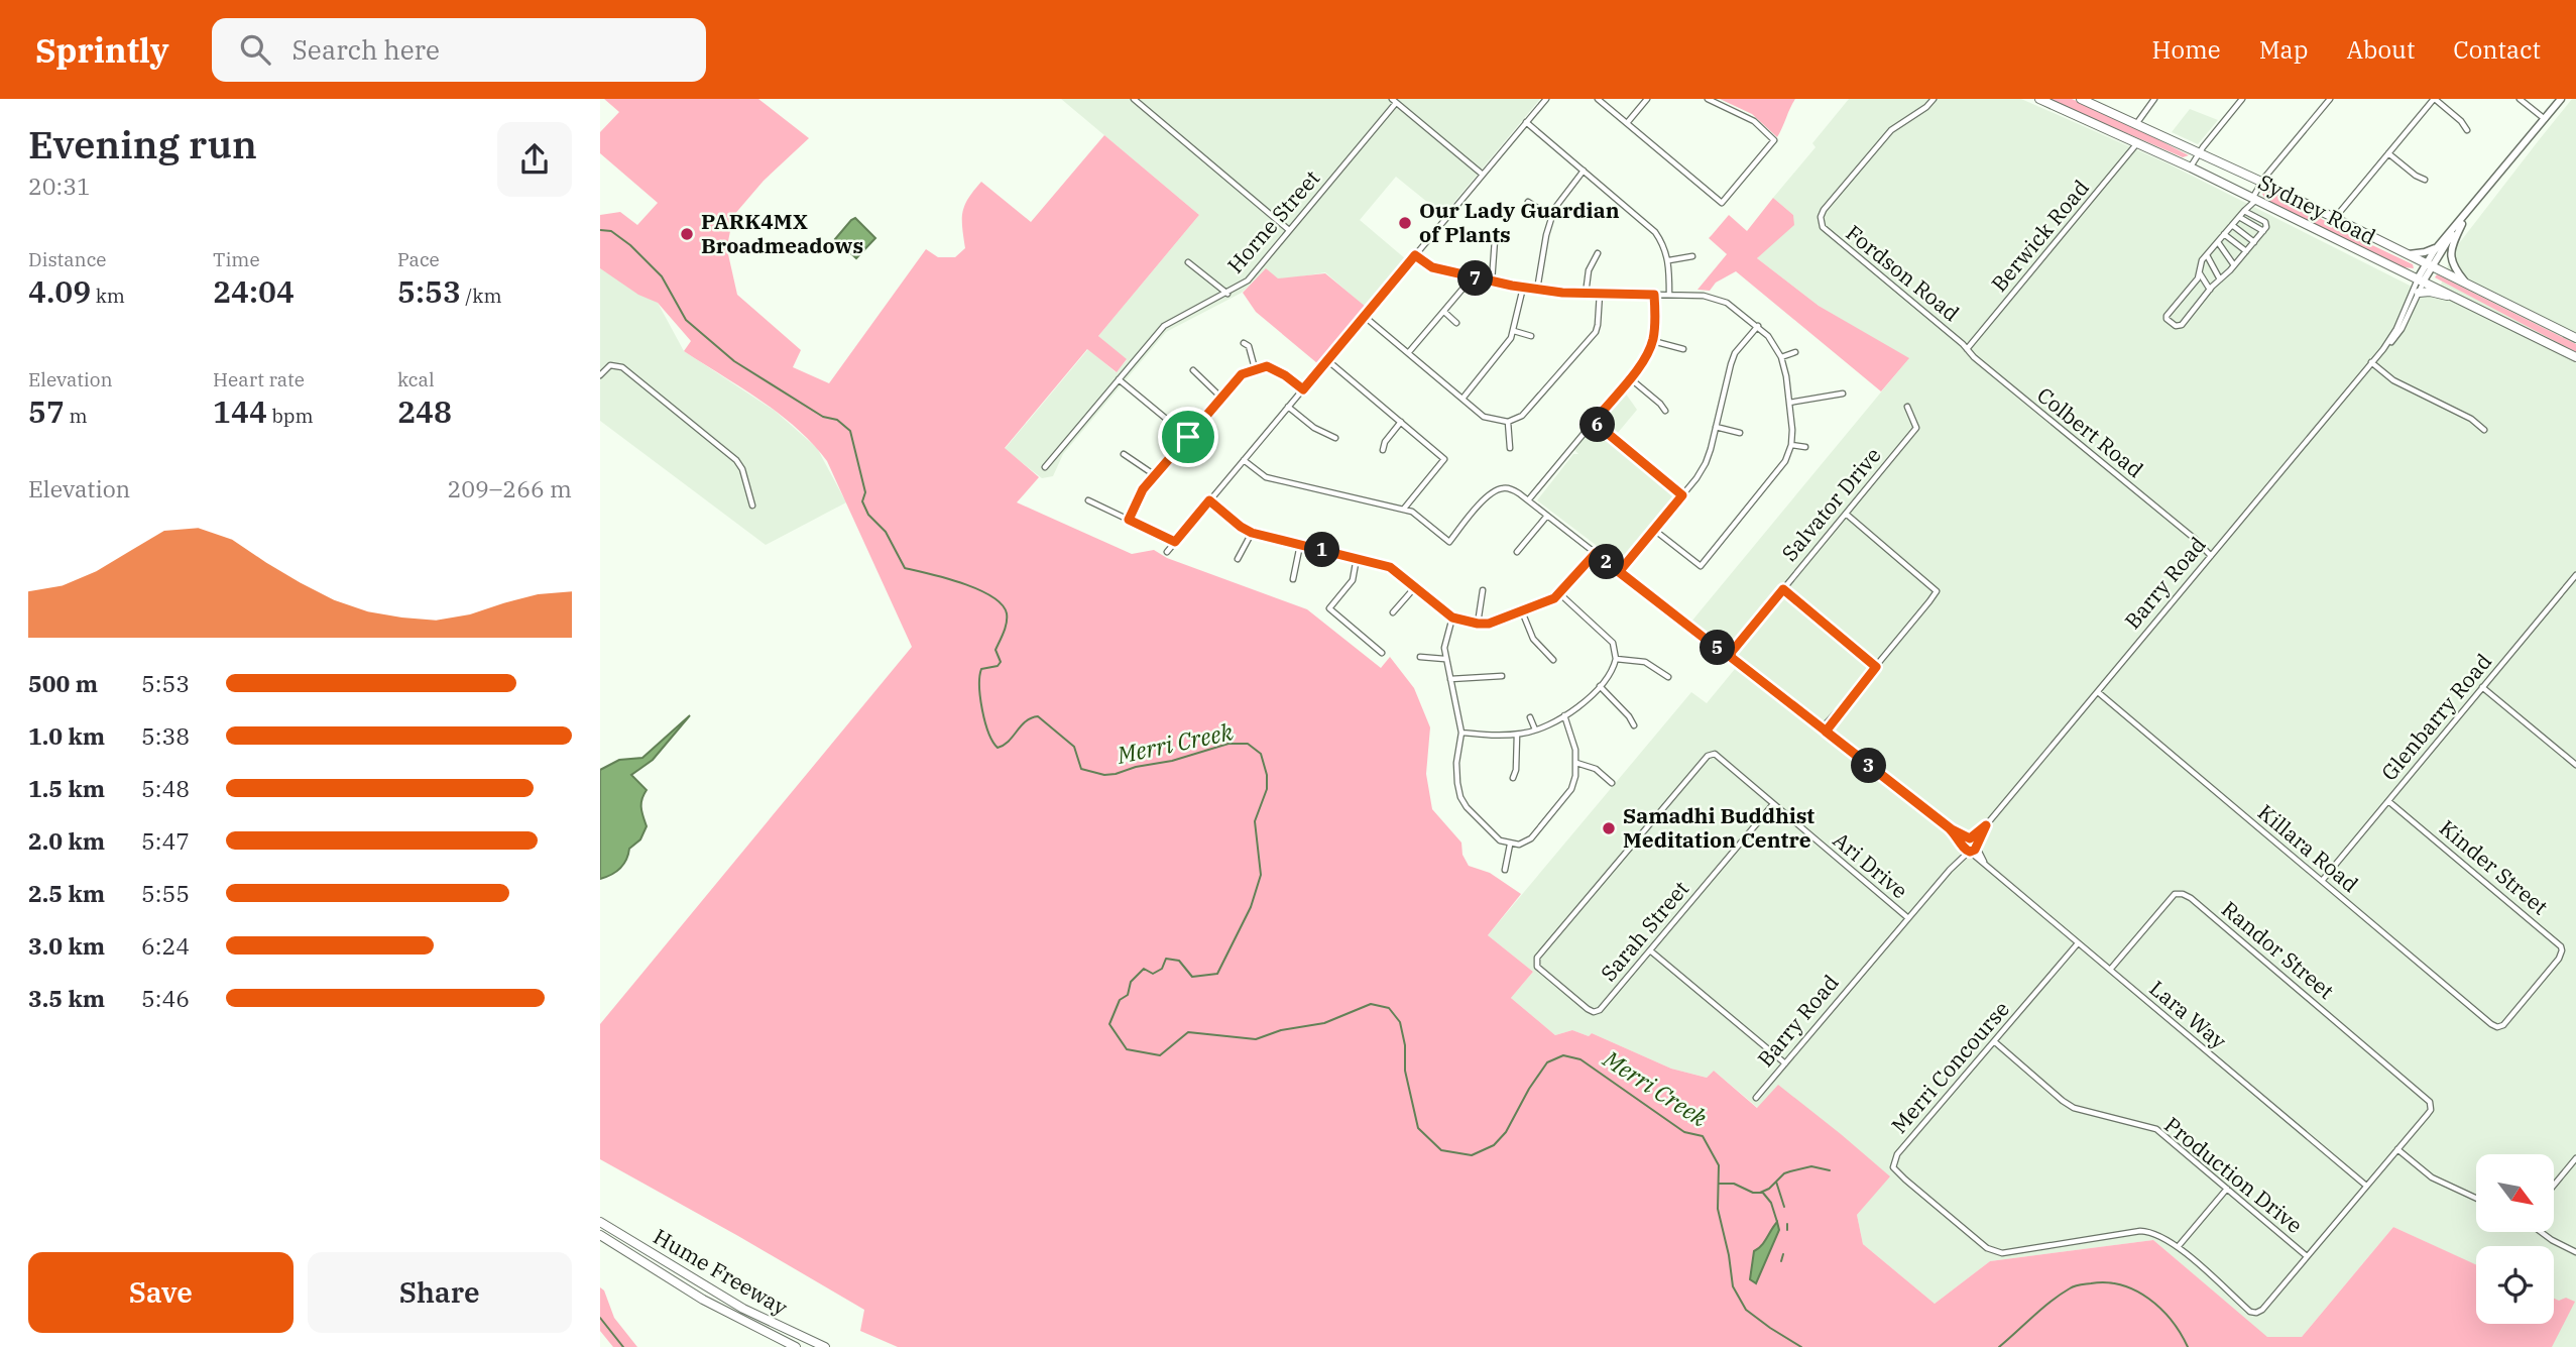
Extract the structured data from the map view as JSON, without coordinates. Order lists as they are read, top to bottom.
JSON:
{
  "streets": {
    "highway": ["Sydney Road", "Hume Freeway"],
    "main road": ["Barry Road"],
    "street": [
      "Horne Street",
      "Berwick Road",
      "Fordson Road",
      "Colbert Road",
      "Salvator Drive",
      "Glenbarry Road",
      "Killara Road",
      "Ari Drive",
      "Kinder Street",
      "Sarah Street",
      "Randor Street",
      "Lara Way",
      "Merri Concourse",
      "Production Drive"
    ]
  },
  "crossings": [
    ["Sydney Road", "Berwick Road"],
    ["Sydney Road", "Barry Road"],
    ["Berwick Road", "Fordson Road"],
    ["Berwick Road", "Colbert Road"],
    ["Fordson Road", "Colbert Road"],
    ["Colbert Road", "Barry Road"],
    ["Barry Road", "Killara Road"],
    ["Barry Road", "Ari Drive"],
    ["Barry Road", "Lara Way"],
    ["Glenbarry Road", "Killara Road"],
    ["Glenbarry Road", "Kinder Street"],
    ["Killara Road", "Kinder Street"],
    ["Ari Drive", "Sarah Street"],
    ["Randor Street", "Lara Way"],
    ["Randor Street", "Merri Concourse"],
    ["Lara Way", "Merri Concourse"],
    ["Merri Concourse", "Production Drive"]
  ],
  "water": ["Merri Creek"],
  "places": ["Our Lady Guardian of Plants", "PARK4MX Broadmeadows", "Samadhi Buddhist Meditation Centre"],
  "north": "bottom right",
  "page": {
    "header": "Sprintly",
    "search": "Search here",
    "nav": [
      "Home",
      "Map",
      "About",
      "Contact"
    ],
    "heading": ["Evening run", "20:31"],
    "stats": [
      ["Distance", "4.09 km"],
      ["Time", "24:04"],
      ["Pace", "5:53 /km"],
      ["Elevation", "57 m"],
      ["Heart rate", "144 bpm"],
      ["kcal", "248"]
    ],
    "pins": [
      "7",
      "6",
      "1",
      "2",
      "5",
      "3"
    ],
    "chart": ["Elevation", "209–266 m"],
    "list": [
      {
        "name": "500 m",
        "note": "5:53"
      },
      {
        "name": "1.0 km",
        "note": "5:38"
      },
      {
        "name": "1.5 km",
        "note": "5:48"
      },
      {
        "name": "2.0 km",
        "note": "5:47"
      },
      {
        "name": "2.5 km",
        "note": "5:55"
      },
      {
        "name": "3.0 km",
        "note": "6:24"
      },
      {
        "name": "3.5 km",
        "note": "5:46"
      }
    ],
    "buttons": ["Save", "Share"]
  }
}
